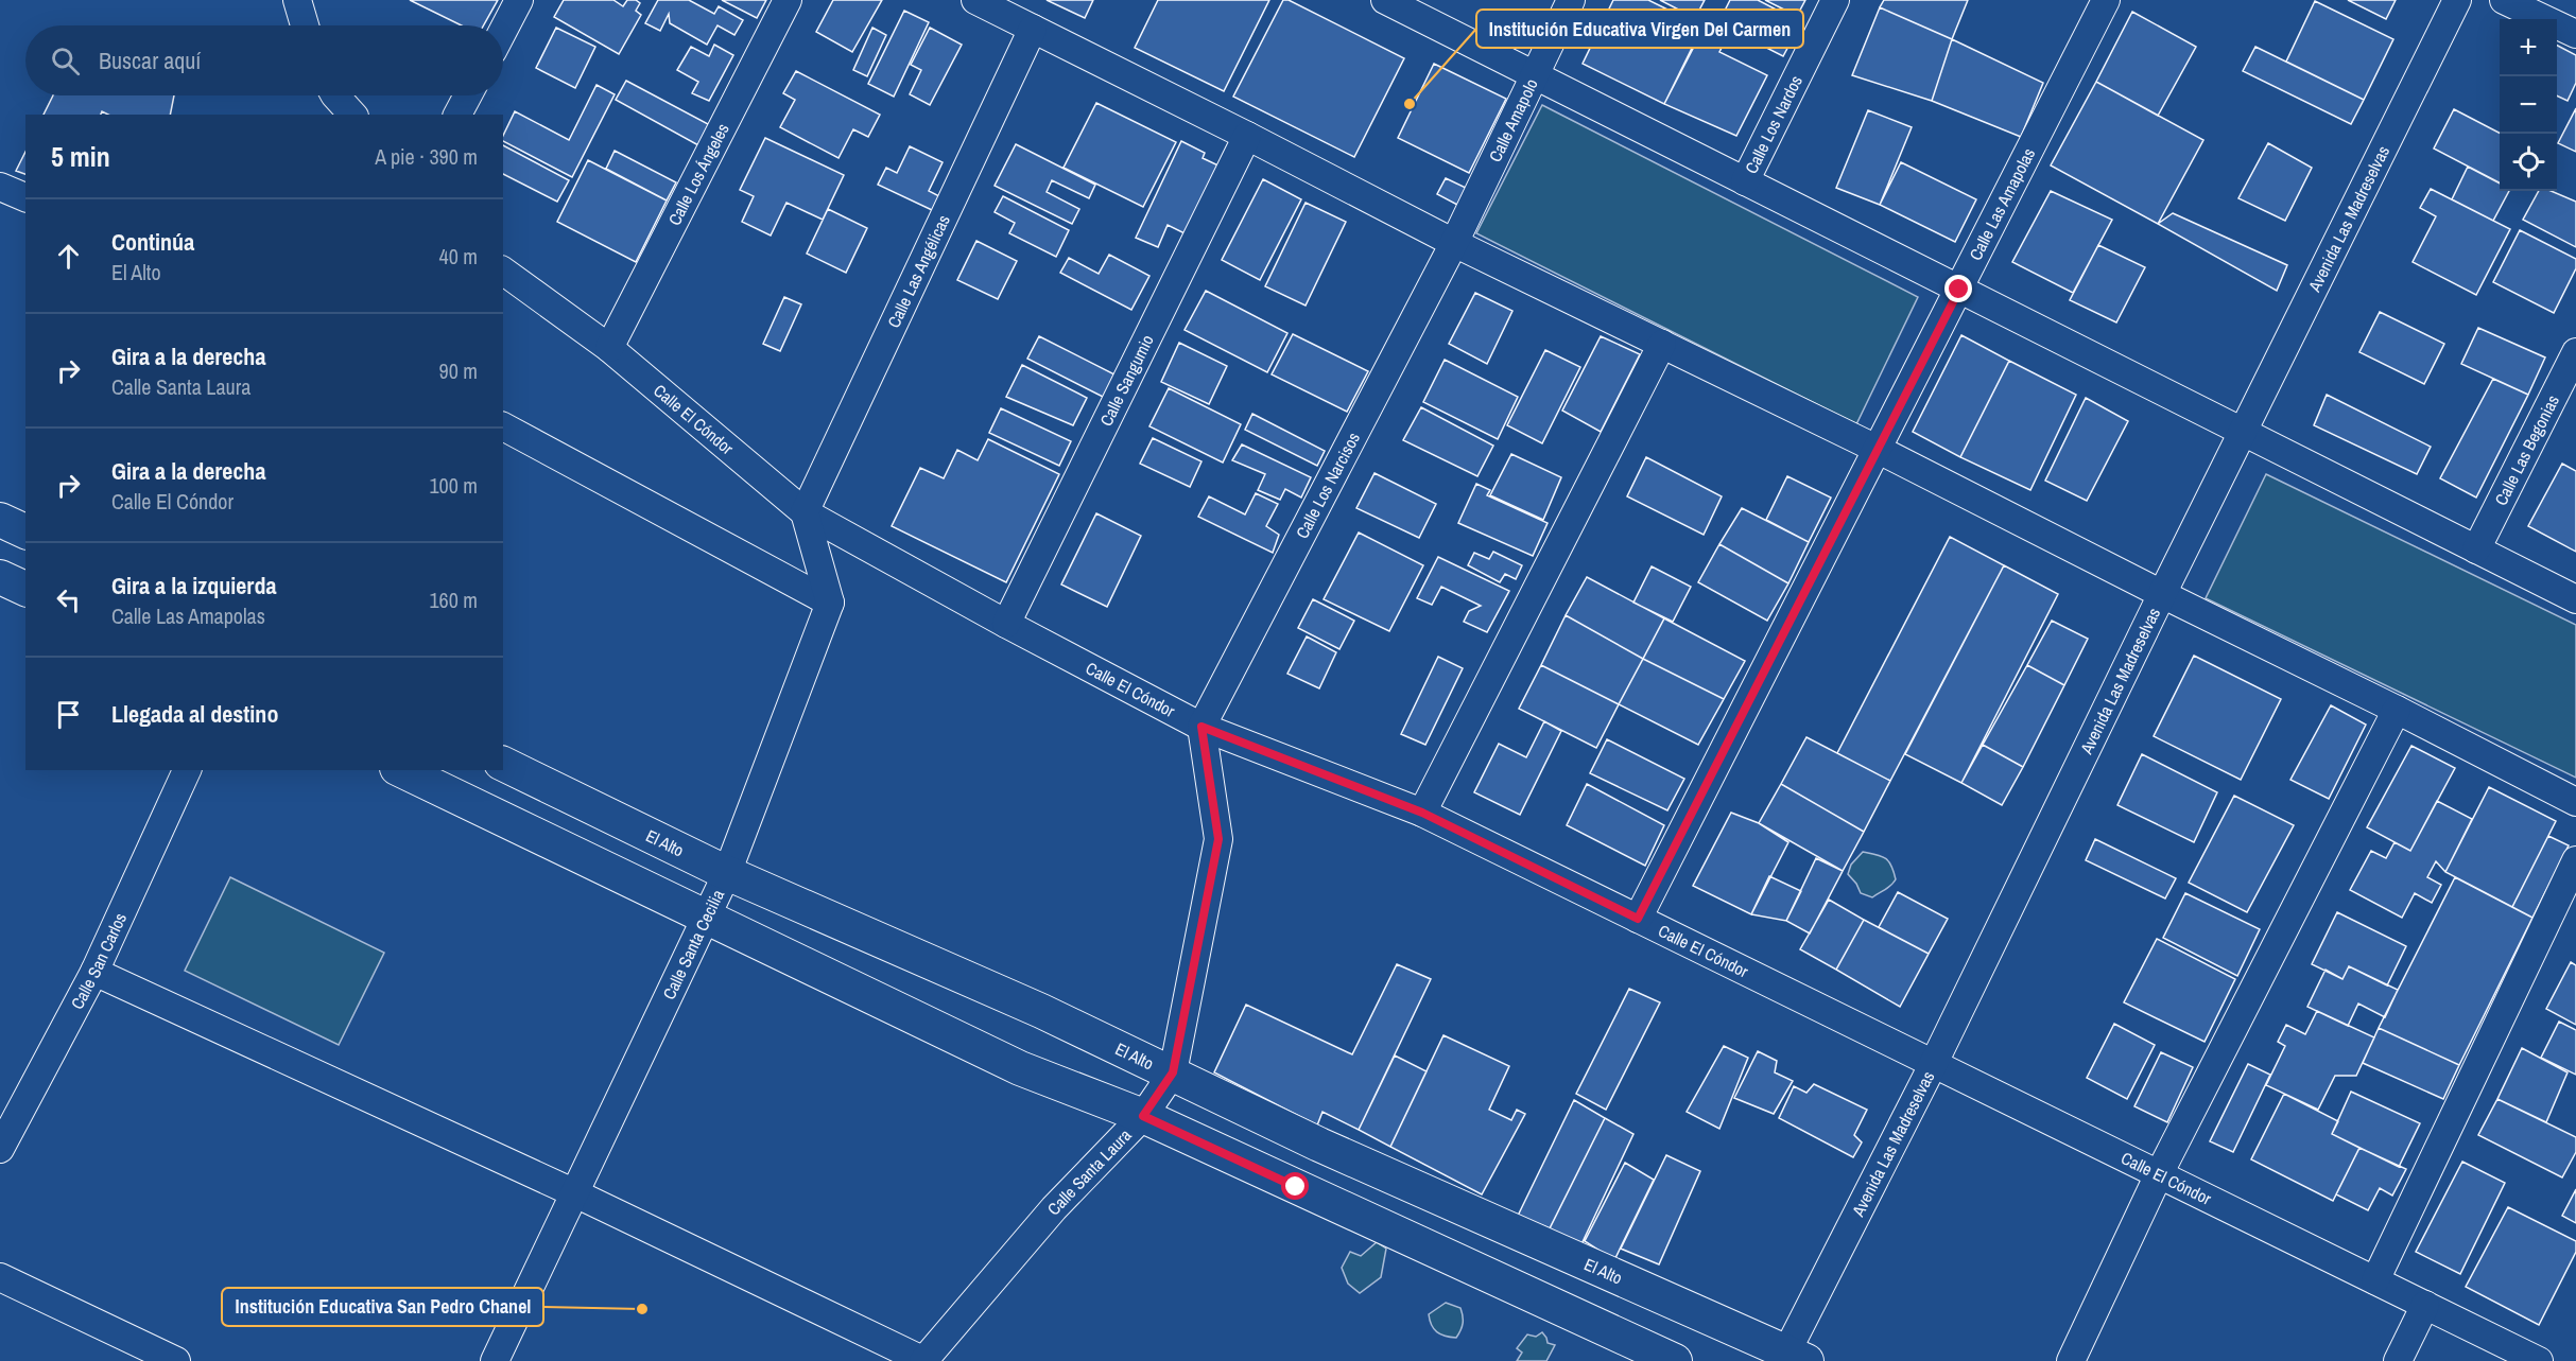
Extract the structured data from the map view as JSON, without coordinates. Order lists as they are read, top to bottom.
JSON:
{
  "streets": {
    "street": [
      "Calle Amapolo",
      "Calle Los Nardos",
      "Calle Los Ángeles",
      "Calle Las Amapolas",
      "Avenida Las Madreselvas",
      "Calle Las Angélicas",
      "Calle Sangumio",
      "Calle El Cóndor",
      "Calle Las Begonias",
      "Calle Los Narcisos",
      "El Alto",
      "Calle Santa Cecilia",
      "Calle San Carlos",
      "Calle Santa Laura"
    ]
  },
  "crossings": [
    ["Calle Amapolo", "Calle Los Narcisos"],
    ["Calle Los Ángeles", "Calle El Cóndor"],
    ["Calle Las Amapolas", "Calle El Cóndor"],
    ["Avenida Las Madreselvas", "Calle El Cóndor"],
    ["Avenida Las Madreselvas", "El Alto"],
    ["Calle Las Angélicas", "Calle El Cóndor"],
    ["Calle Sangumio", "Calle El Cóndor"],
    ["Calle El Cóndor", "Calle Los Narcisos"],
    ["Calle El Cóndor", "Calle Santa Laura"],
    ["Calle Los Narcisos", "Calle Santa Laura"],
    ["El Alto", "Calle Santa Cecilia"],
    ["El Alto", "Calle Santa Laura"]
  ],
  "places": ["Institución Educativa Virgen Del Carmen", "Institución Educativa San Pedro Chanel"],
  "page": {
    "map_buttons": ["+", "−"],
    "search": "Buscar aquí",
    "heading": ["5 min", "A pie · 390 m"],
    "list": [
      ["Continúa", "El Alto", "40 m"],
      ["Gira a la derecha", "Calle Santa Laura", "90 m"],
      ["Gira a la derecha", "Calle El Cóndor", "100 m"],
      ["Gira a la izquierda", "Calle Las Amapolas", "160 m"],
      "Llegada al destino"
    ]
  }
}
